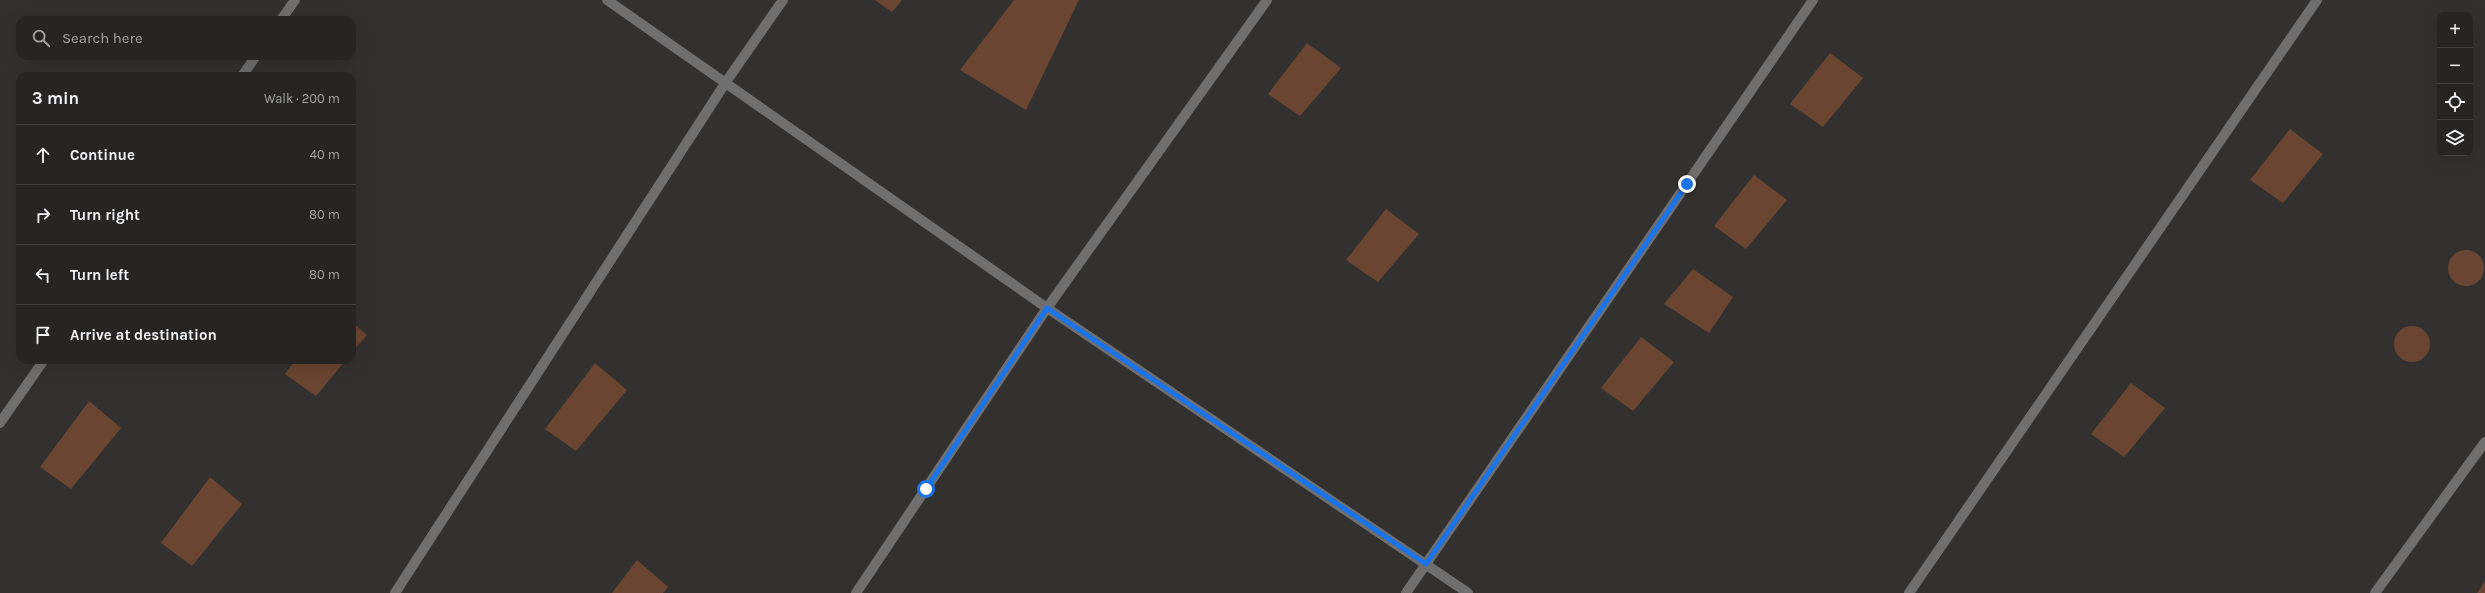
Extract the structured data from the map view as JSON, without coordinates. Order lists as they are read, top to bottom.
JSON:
{
  "page": {
    "map_buttons": ["+", "−"],
    "search": "Search here",
    "heading": ["3 min", "Walk · 200 m"],
    "list": [
      ["Continue", "40 m"],
      ["Turn right", "80 m"],
      ["Turn left", "80 m"],
      "Arrive at destination"
    ]
  }
}
